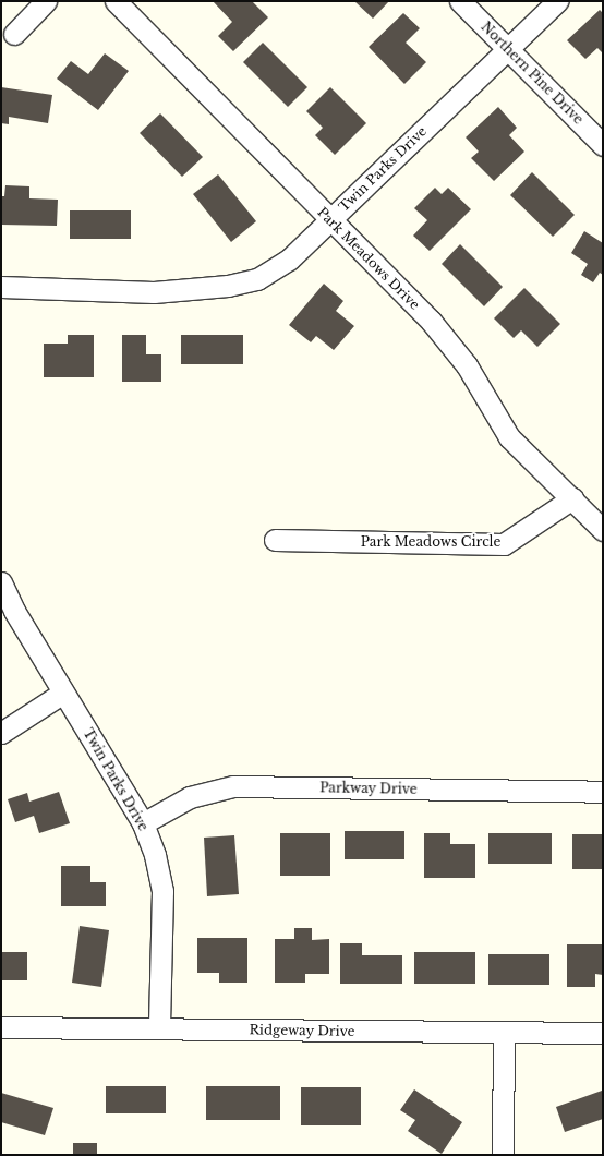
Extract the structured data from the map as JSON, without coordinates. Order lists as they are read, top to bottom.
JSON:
{
  "streets": {
    "street": [
      "Northern Pine Drive",
      "Twin Parks Drive",
      "Park Meadows Drive",
      "Park Meadows Circle",
      "Parkway Drive",
      "Ridgeway Drive"
    ]
  },
  "crossings": [
    ["Northern Pine Drive", "Twin Parks Drive"],
    ["Twin Parks Drive", "Park Meadows Drive"],
    ["Twin Parks Drive", "Parkway Drive"],
    ["Twin Parks Drive", "Ridgeway Drive"],
    ["Park Meadows Drive", "Park Meadows Circle"]
  ]
}
